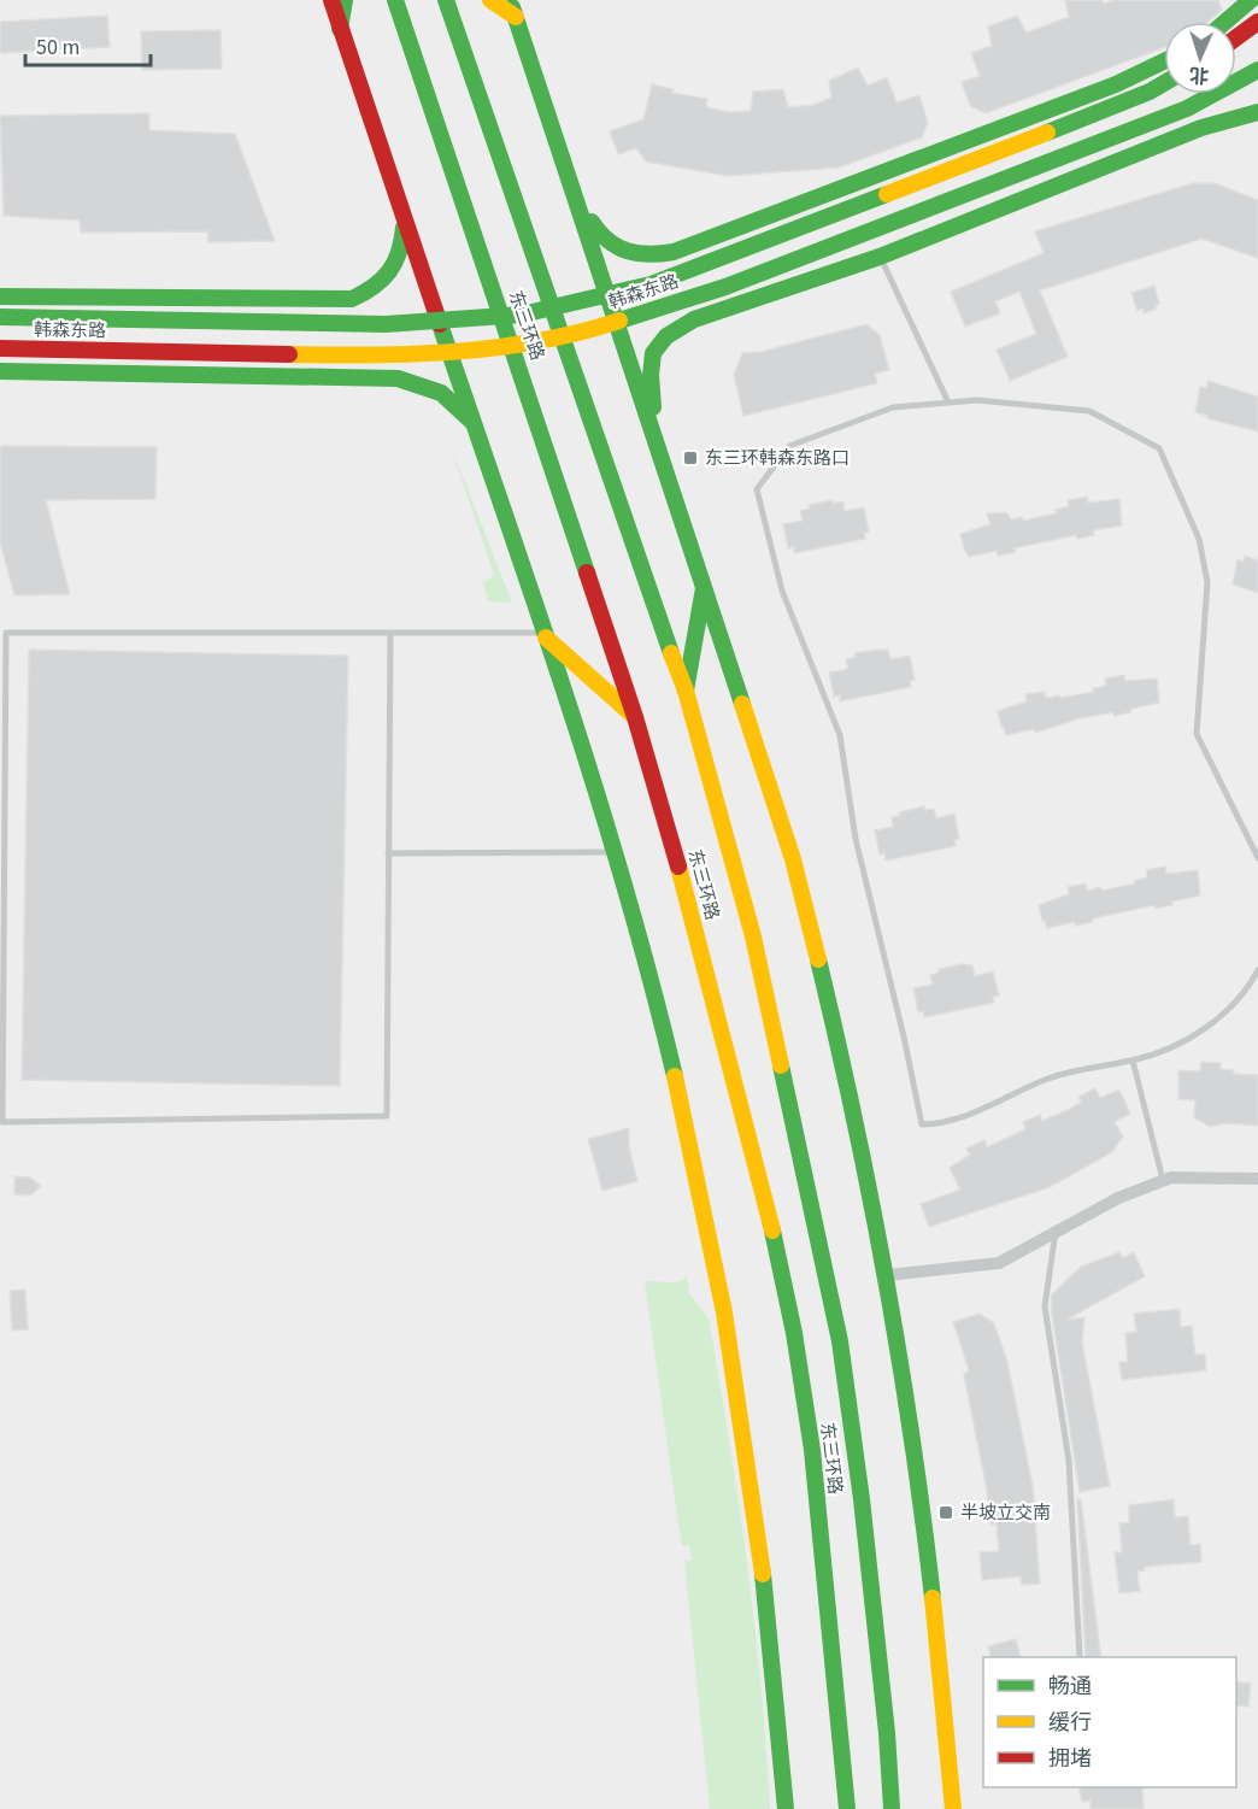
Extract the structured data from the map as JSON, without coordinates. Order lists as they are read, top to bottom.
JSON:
{
  "streets": {
    "main road": ["韩森东路", "东三环路"]
  },
  "places": {
    "transit": ["东三环韩森东路口", "半坡立交南"]
  },
  "legend": ["畅通", "缓行", "拥堵"],
  "scale_bar": "50 m",
  "north": "bottom"
}
